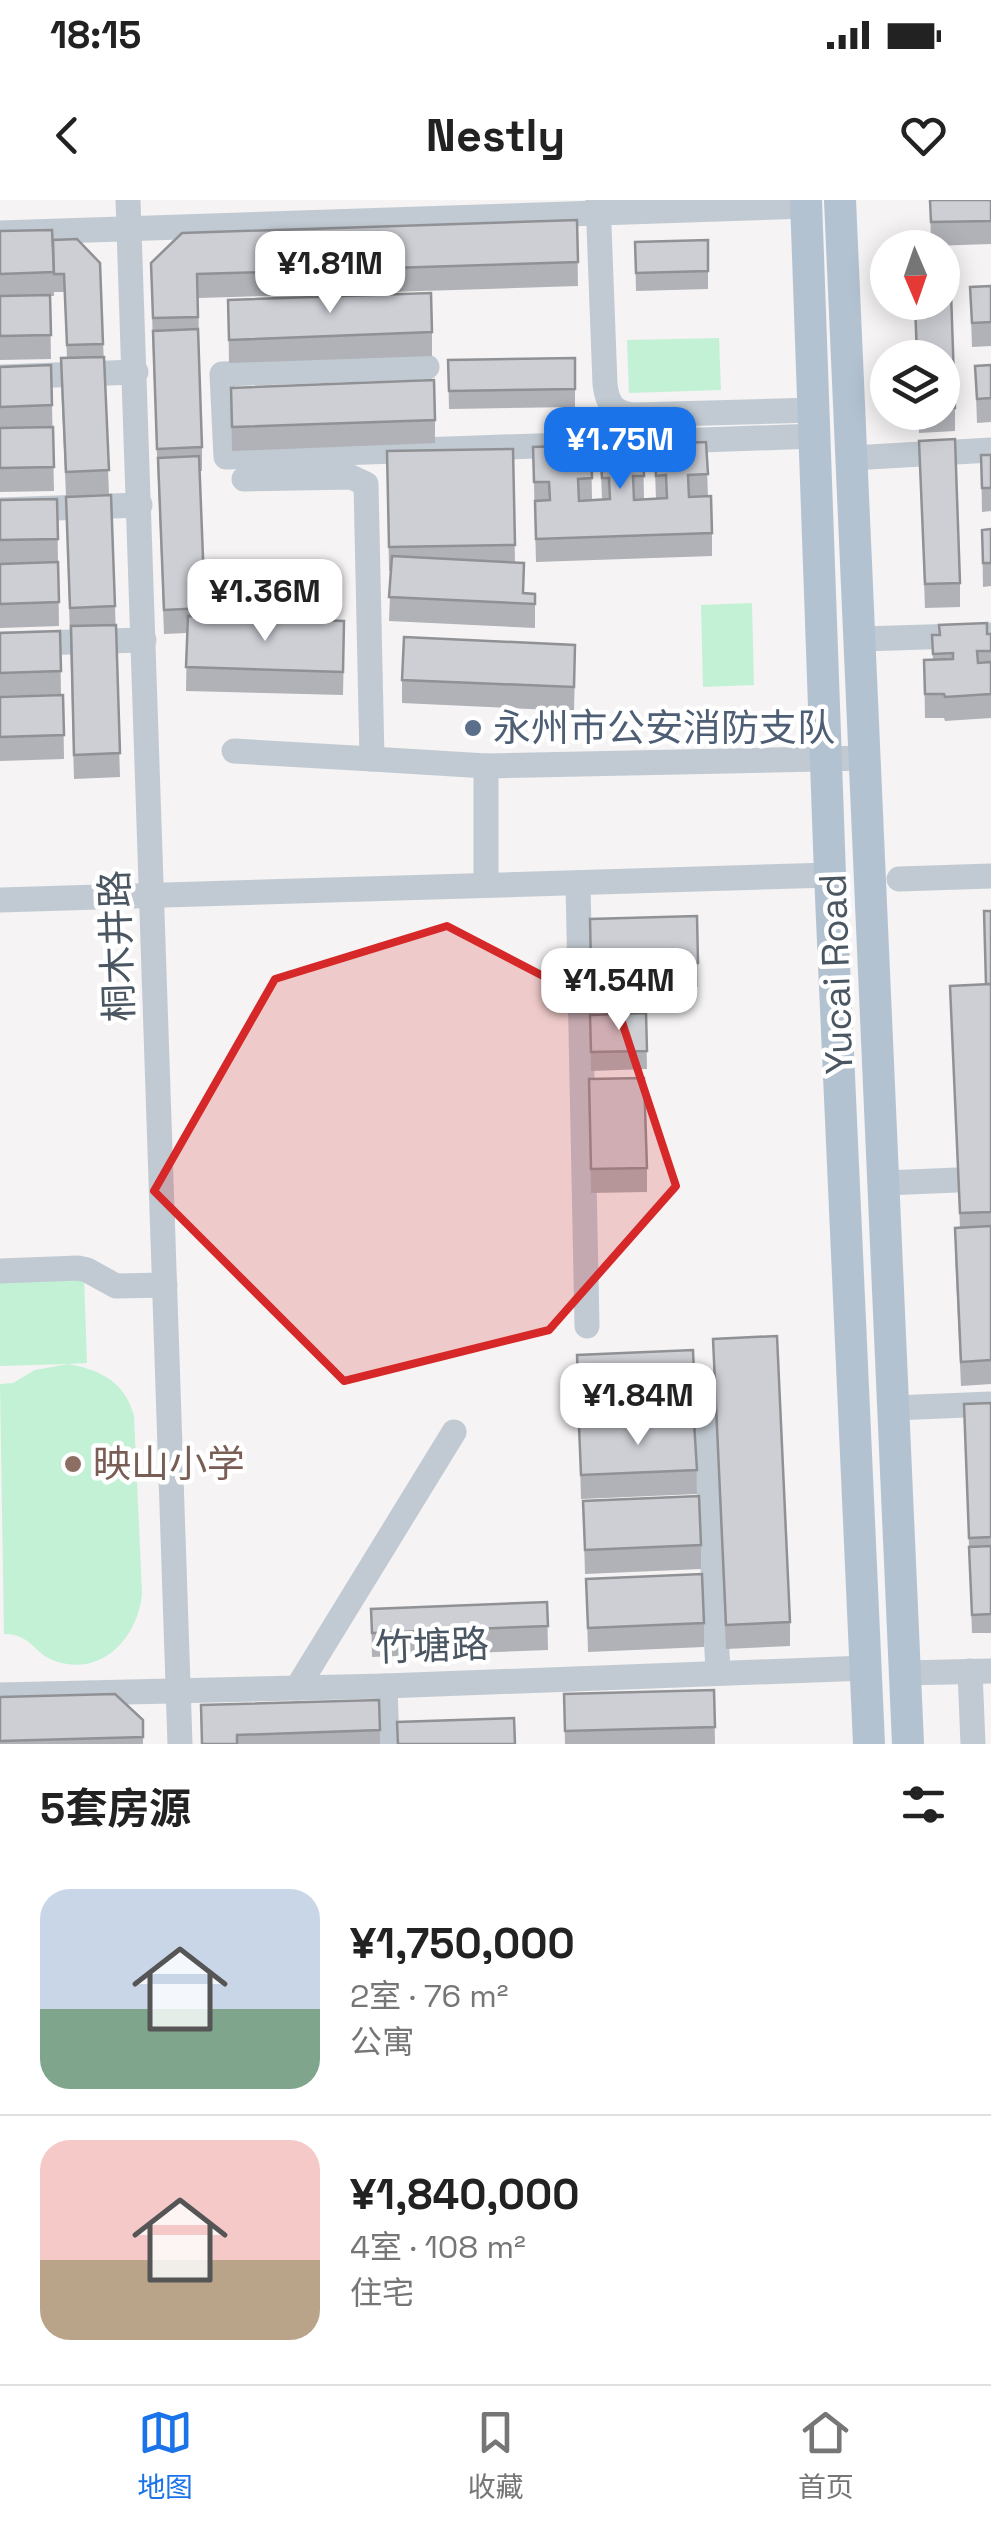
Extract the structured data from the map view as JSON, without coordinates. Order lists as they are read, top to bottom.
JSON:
{
  "streets": {
    "main road": ["Yucai Road"],
    "street": ["桐木井路", "竹塘路"]
  },
  "crossings": [
    ["桐木井路", "竹塘路"],
    ["Yucai Road", "竹塘路"]
  ],
  "places": ["永州市公安消防支队", "映山小学"],
  "north": "bottom",
  "page": {
    "status": "18:15",
    "header": "Nestly",
    "price": [
      "¥1.81M",
      "¥1.75M",
      "¥1.36M",
      "¥1.54M",
      "¥1.84M"
    ],
    "heading": "5套房源",
    "list": [
      {
        "name": "¥1,750,000",
        "note": "2室 · 76 m² · 公寓"
      },
      {
        "name": "¥1,840,000",
        "note": "4室 · 108 m² · 住宅"
      }
    ],
    "tabs": ["地图", "收藏", "首页"]
  }
}
